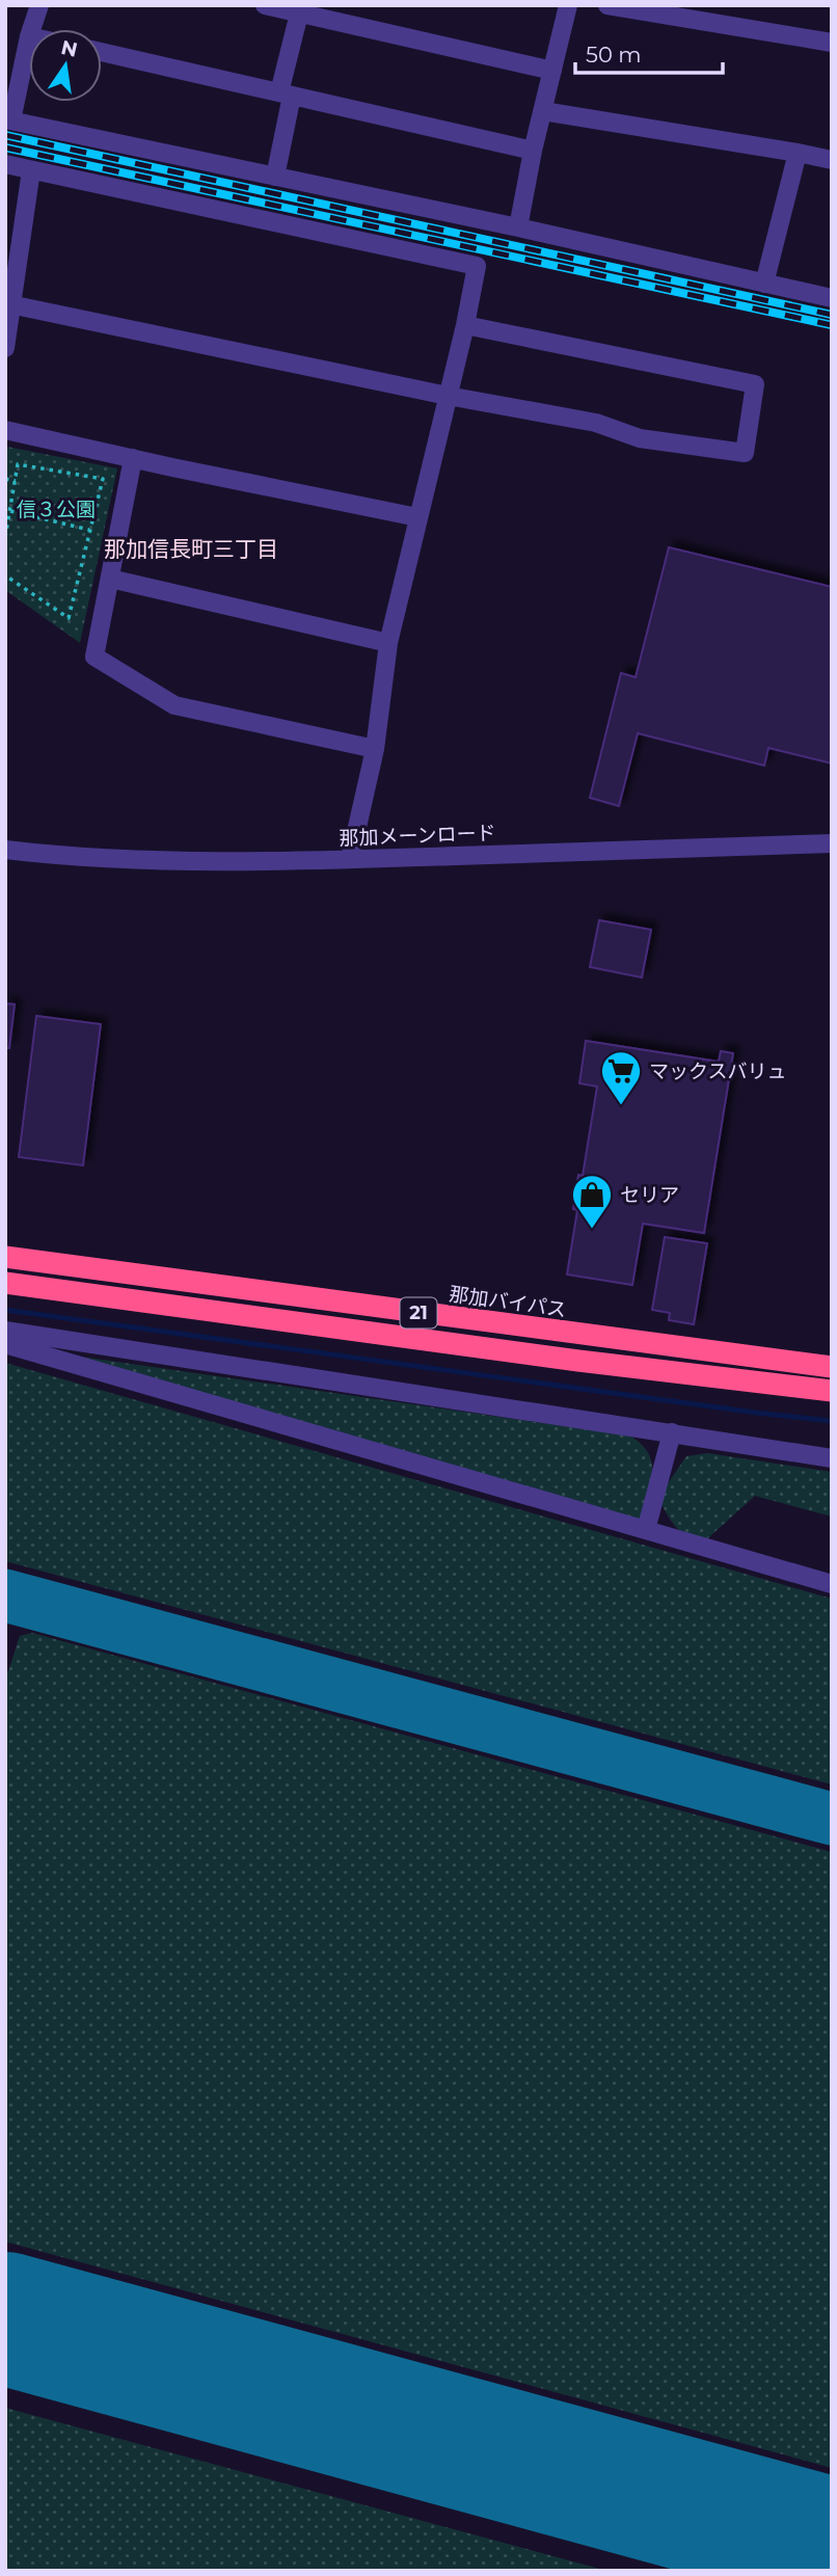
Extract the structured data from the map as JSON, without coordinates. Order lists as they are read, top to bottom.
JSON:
{
  "streets": {
    "highway": ["那加バイパス", "21"],
    "street": ["那加メーンロード"]
  },
  "districts": ["那加信長町三丁目"],
  "parks": ["信３公園"],
  "places": {
    "supermarket": ["マックスバリュ"],
    "shop": ["セリア"]
  },
  "scale_bar": "50 m",
  "north": "top"
}
